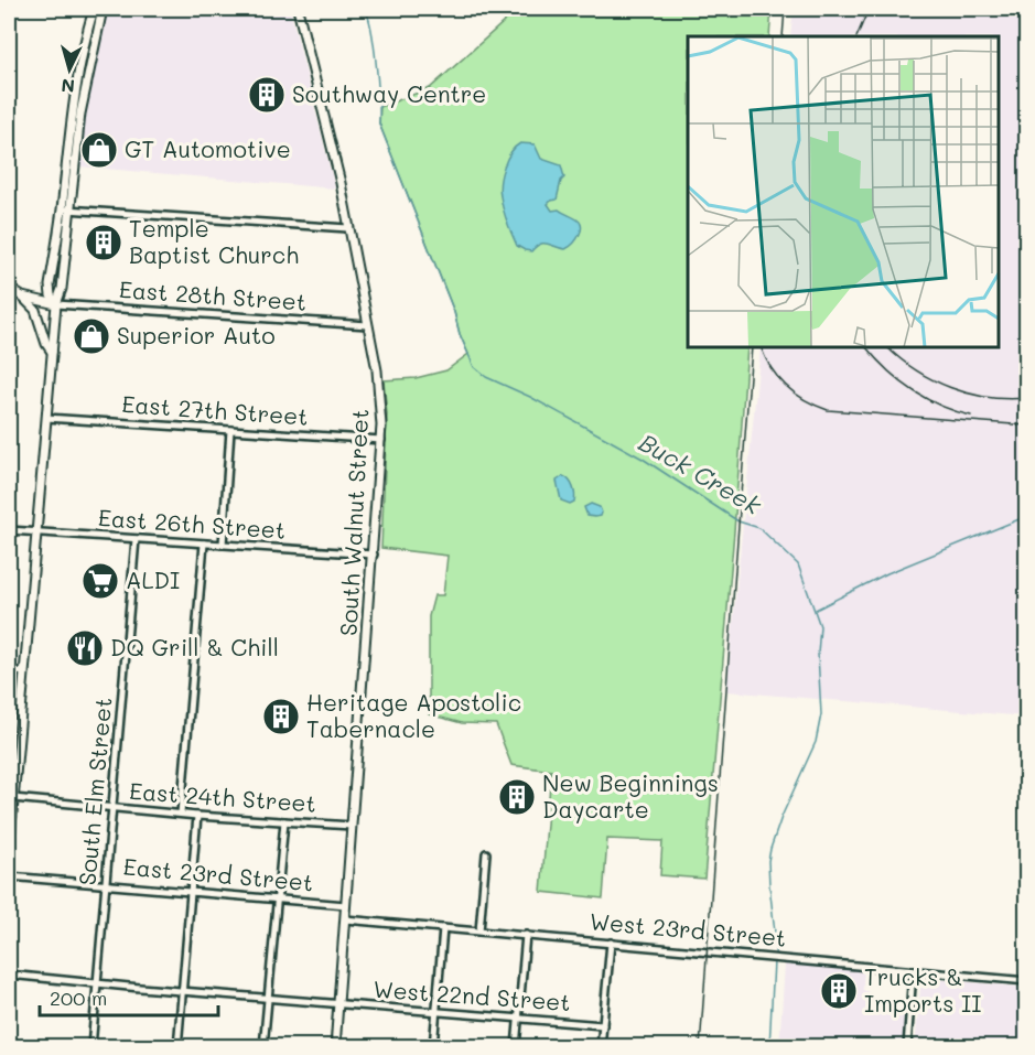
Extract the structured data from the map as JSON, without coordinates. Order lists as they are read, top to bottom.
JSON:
{
  "streets": {
    "main road": ["South Walnut Street"],
    "street": [
      "East 28th Street",
      "East 27th Street",
      "East 26th Street",
      "South Elm Street",
      "East 24th Street",
      "East 23rd Street",
      "West 23rd Street",
      "West 22nd Street"
    ]
  },
  "crossings": [
    ["East 28th Street", "South Walnut Street"],
    ["East 27th Street", "South Walnut Street"],
    ["South Walnut Street", "East 26th Street"],
    ["South Walnut Street", "East 24th Street"],
    ["South Walnut Street", "East 23rd Street"],
    ["South Walnut Street", "West 23rd Street"],
    ["South Walnut Street", "West 22nd Street"],
    ["East 26th Street", "South Elm Street"],
    ["South Elm Street", "East 24th Street"],
    ["South Elm Street", "East 23rd Street"],
    ["South Elm Street", "West 22nd Street"]
  ],
  "water": ["Buck Creek"],
  "places": {
    "building": [
      "Southway Centre",
      "Temple Baptist Church",
      "Heritage Apostolic Tabernacle",
      "New Beginnings Daycarte",
      "Trucks & Imports II"
    ],
    "shop": ["GT Automotive", "Superior Auto"],
    "supermarket": ["ALDI"],
    "restaurant": ["DQ Grill & Chill"]
  },
  "scale_bar": "200 m",
  "north": "bottom"
}
